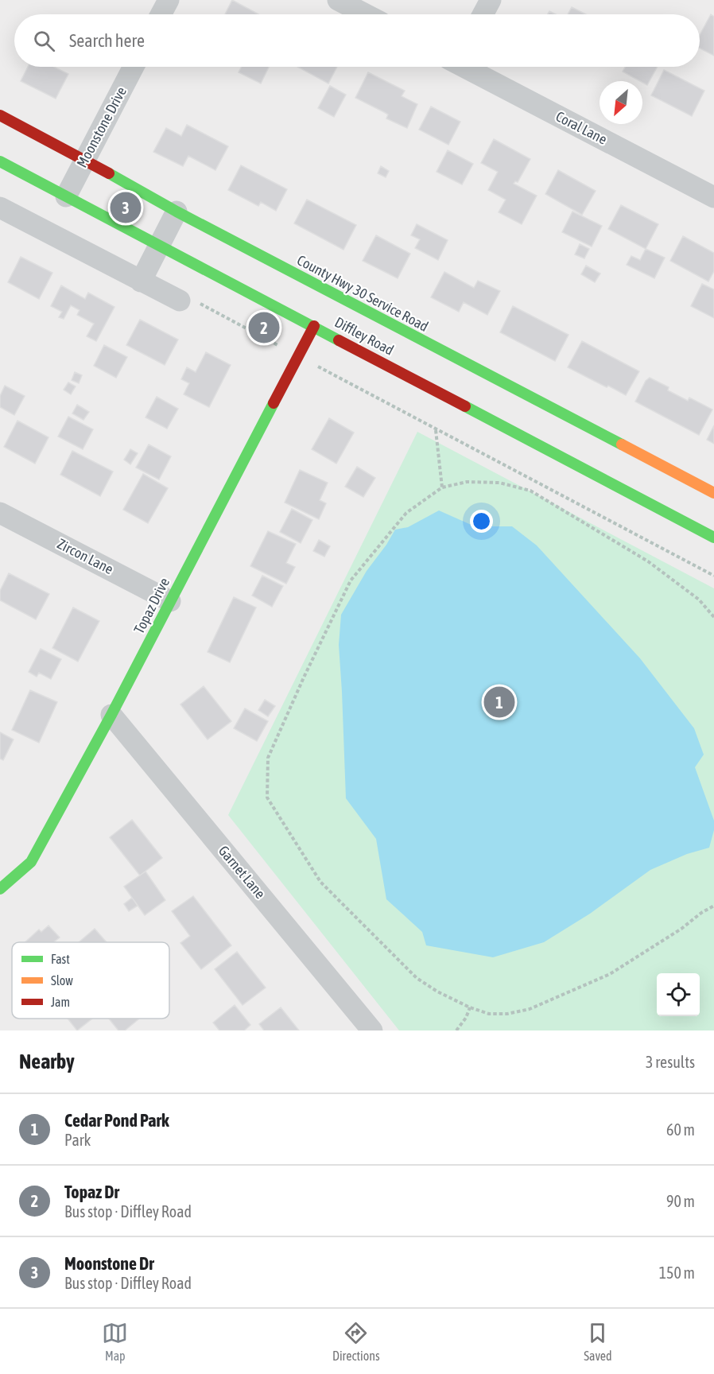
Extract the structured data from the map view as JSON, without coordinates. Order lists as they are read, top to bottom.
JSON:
{
  "streets": {
    "street": [
      "Moonstone Drive",
      "Coral Lane",
      "County Hwy 30 Service Road",
      "Diffley Road",
      "Zircon Lane",
      "Topaz Drive",
      "Garnet Lane"
    ]
  },
  "crossings": [
    ["Moonstone Drive", "County Hwy 30 Service Road"],
    ["Moonstone Drive", "Diffley Road"],
    ["Diffley Road", "Topaz Drive"],
    ["Zircon Lane", "Topaz Drive"],
    ["Topaz Drive", "Garnet Lane"]
  ],
  "legend": ["Fast", "Slow", "Jam"],
  "north": "bottom left",
  "page": {
    "search": "Search here",
    "pins": ["3", "2", "1"],
    "heading": ["Nearby", "3 results"],
    "list": [
      {
        "mark": "1",
        "name": "Cedar Pond Park",
        "note": "Park",
        "value": "60 m"
      },
      {
        "mark": "2",
        "name": "Topaz Dr",
        "note": "Bus stop · Diffley Road",
        "value": "90 m"
      },
      {
        "mark": "3",
        "name": "Moonstone Dr",
        "note": "Bus stop · Diffley Road",
        "value": "150 m"
      }
    ],
    "nav": ["Map", "Directions", "Saved"]
  }
}
